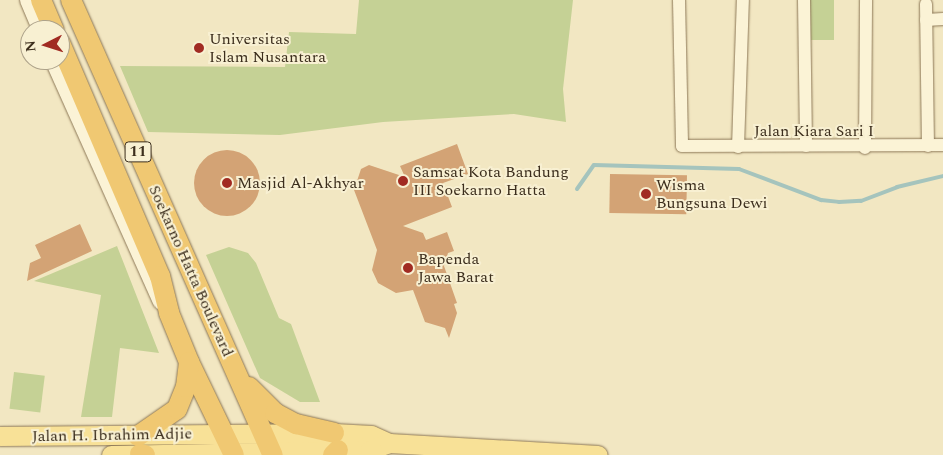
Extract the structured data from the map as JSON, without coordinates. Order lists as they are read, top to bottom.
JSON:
{
  "streets": {
    "highway": ["11", "Soekarno Hatta Boulevard"],
    "main road": ["Jalan H. Ibrahim Adjie"],
    "street": ["Jalan Kiara Sari I"]
  },
  "crossings": [
    ["11", "Soekarno Hatta Boulevard"],
    ["11", "Jalan H. Ibrahim Adjie"],
    ["Soekarno Hatta Boulevard", "Jalan H. Ibrahim Adjie"]
  ],
  "places": [
    "Universitas Islam Nusantara",
    "Samsat Kota Bandung III Soekarno Hatta",
    "Masjid Al-Akhyar",
    "Wisma Bungsuna Dewi",
    "Bapenda Jawa Barat"
  ],
  "north": "left"
}
